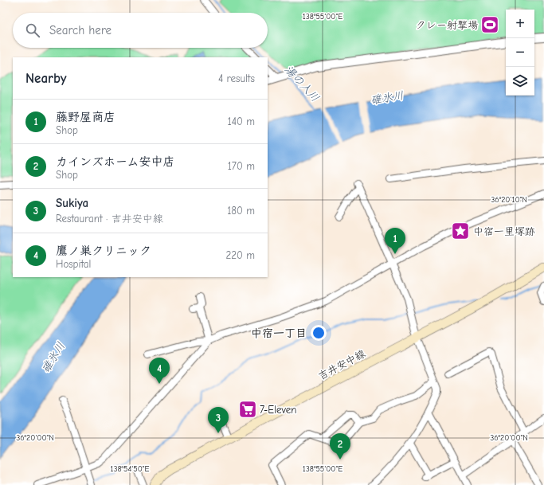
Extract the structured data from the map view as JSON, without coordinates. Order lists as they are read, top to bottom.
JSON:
{
  "streets": {
    "main road": ["吉井安中線"]
  },
  "districts": ["中宿一丁目"],
  "water": ["湯の入川", "碓氷川"],
  "places": {
    "sports": ["クレー射撃場"],
    "place": ["中宿一里塚跡"],
    "supermarket": ["7-Eleven"]
  },
  "page": {
    "map_buttons": ["+", "−"],
    "search": "Search here",
    "heading": ["Nearby", "4 results"],
    "list": [
      {
        "mark": "1",
        "name": "藤野屋商店",
        "note": "Shop",
        "value": "140 m"
      },
      {
        "mark": "2",
        "name": "カインズホーム安中店",
        "note": "Shop",
        "value": "170 m"
      },
      {
        "mark": "3",
        "name": "Sukiya",
        "note": "Restaurant · 吉井安中線",
        "value": "180 m"
      },
      {
        "mark": "4",
        "name": "鷹ノ巣クリニック",
        "note": "Hospital",
        "value": "220 m"
      }
    ],
    "pins": [
      "1",
      "4",
      "3",
      "2"
    ]
  },
  "coordinates": [
    "138°55'00\"E",
    "36°20'10\"N",
    "36°20'00\"N",
    "138°54'50\"E"
  ]
}
